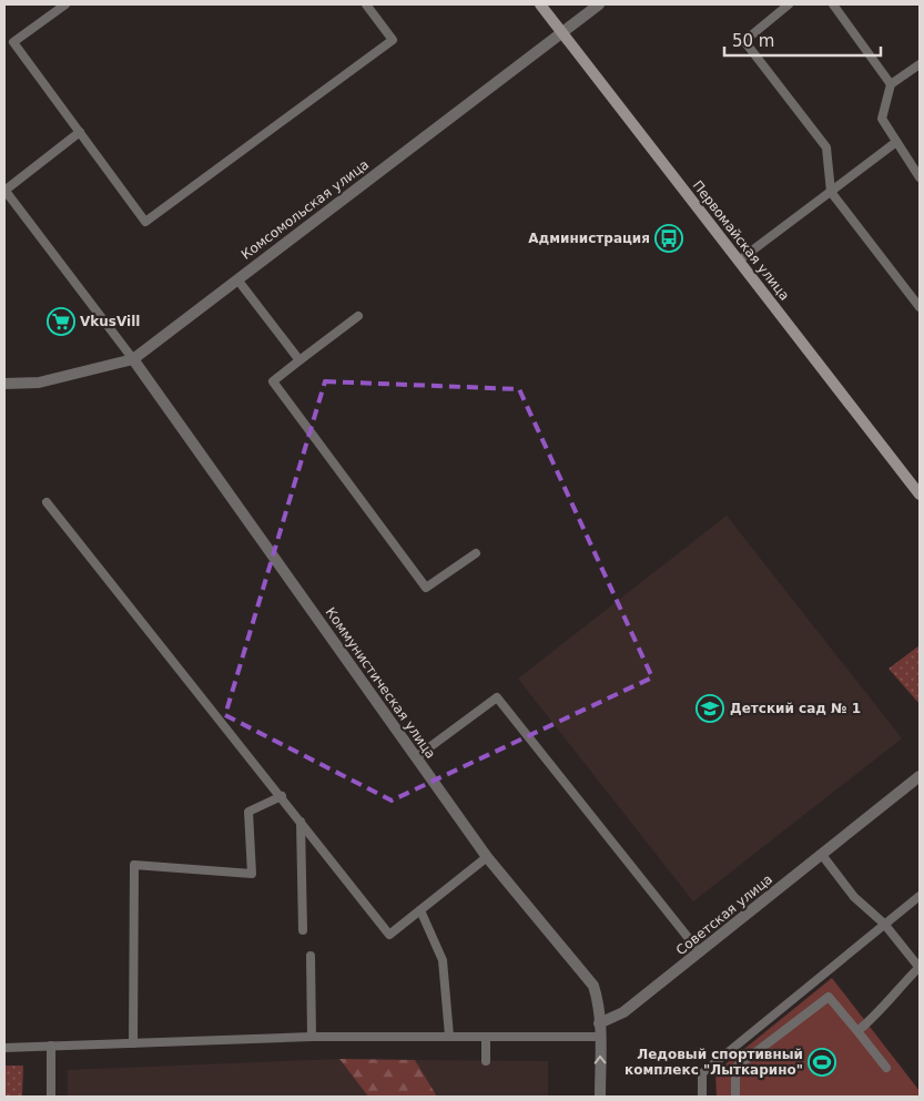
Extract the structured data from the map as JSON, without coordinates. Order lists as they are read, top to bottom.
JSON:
{
  "streets": {
    "street": [
      "Комсомольская улица",
      "Первомайская улица",
      "Коммунистическая улица",
      "Советская улица"
    ]
  },
  "crossings": [
    ["Комсомольская улица", "Первомайская улица"],
    ["Комсомольская улица", "Коммунистическая улица"],
    ["Коммунистическая улица", "Советская улица"]
  ],
  "places": {
    "bus stop": ["Администрация"],
    "supermarket": ["VkusVill"],
    "school or university": ["Детский сад № 1"],
    "sports": ["Ледовый спортивный комплекс \"Лыткарино\""]
  },
  "scale_bar": "50 m"
}
